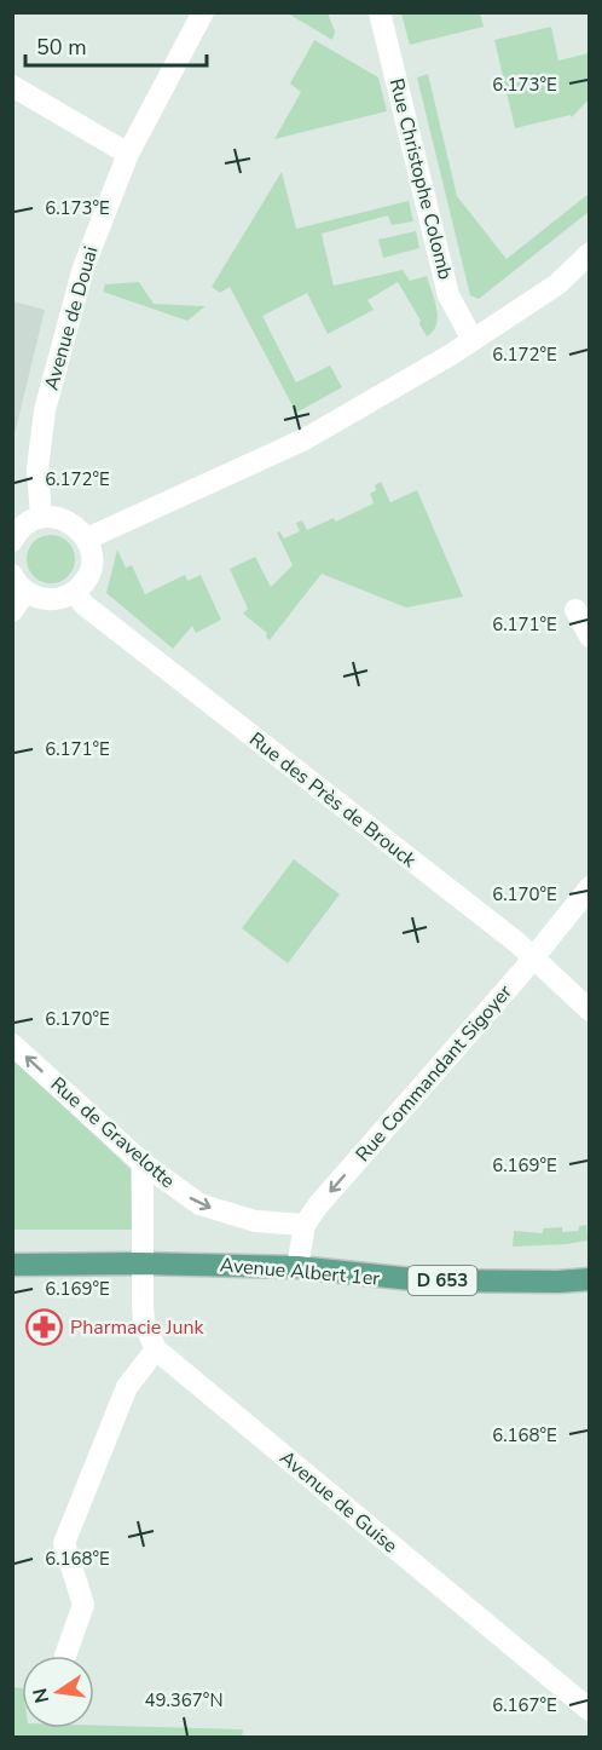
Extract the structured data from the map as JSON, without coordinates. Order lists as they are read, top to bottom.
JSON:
{
  "streets": {
    "main road": ["Avenue Albert 1er", "D 653"],
    "street": [
      "Rue Christophe Colomb",
      "Avenue de Douai",
      "Rue des Près de Brouck",
      "Rue Commandant Sigoyer",
      "Rue de Gravelotte",
      "Avenue de Guise"
    ]
  },
  "crossings": [
    ["Rue des Près de Brouck", "Rue Commandant Sigoyer"],
    ["Rue Commandant Sigoyer", "Rue de Gravelotte"],
    ["Avenue Albert 1er", "D 653"]
  ],
  "one_way": ["Rue Commandant Sigoyer"],
  "places": {
    "pharmacy": ["Pharmacie Junk"]
  },
  "scale_bar": "50 m",
  "north": "left",
  "coordinates": [
    "6.173°E",
    "6.172°E",
    "6.171°E",
    "6.170°E",
    "6.169°E",
    "6.168°E",
    "49.367°N",
    "6.167°E"
  ]
}
